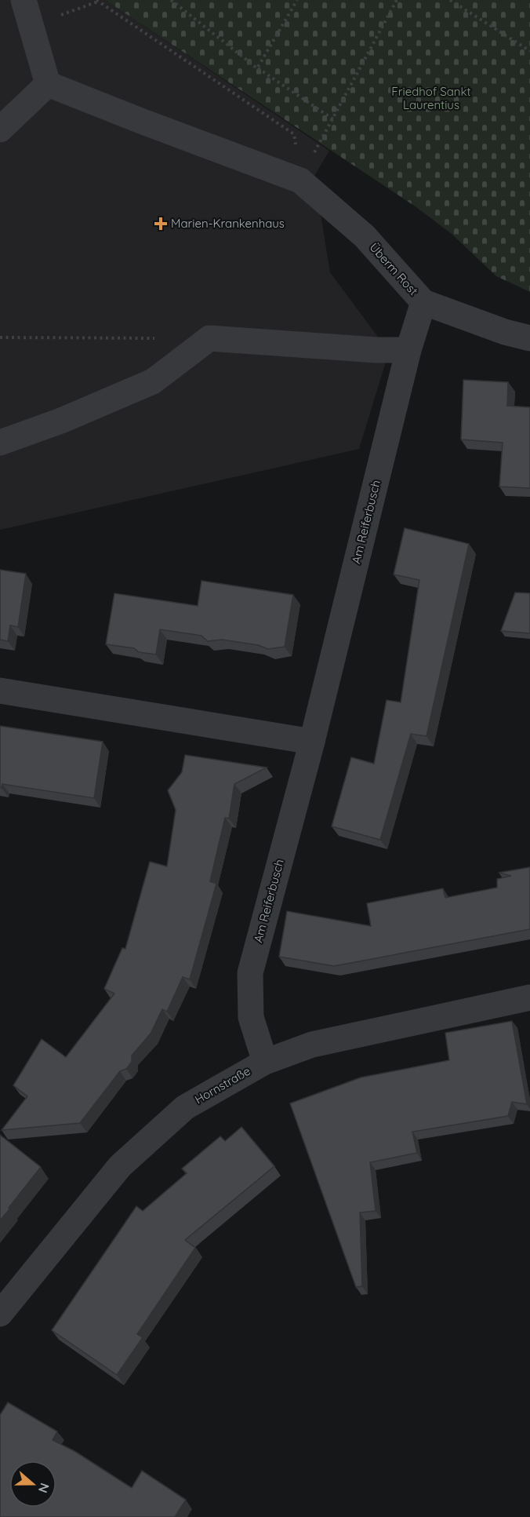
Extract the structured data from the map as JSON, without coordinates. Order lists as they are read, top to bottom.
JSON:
{
  "streets": {
    "street": ["Überm Rost", "Am Reiferbusch", "Hornstraße"]
  },
  "crossings": [
    ["Überm Rost", "Am Reiferbusch"],
    ["Am Reiferbusch", "Hornstraße"]
  ],
  "parks": ["Friedhof Sankt Laurentius"],
  "places": {
    "health": ["Marien-Krankenhaus"]
  },
  "north": "right"
}
